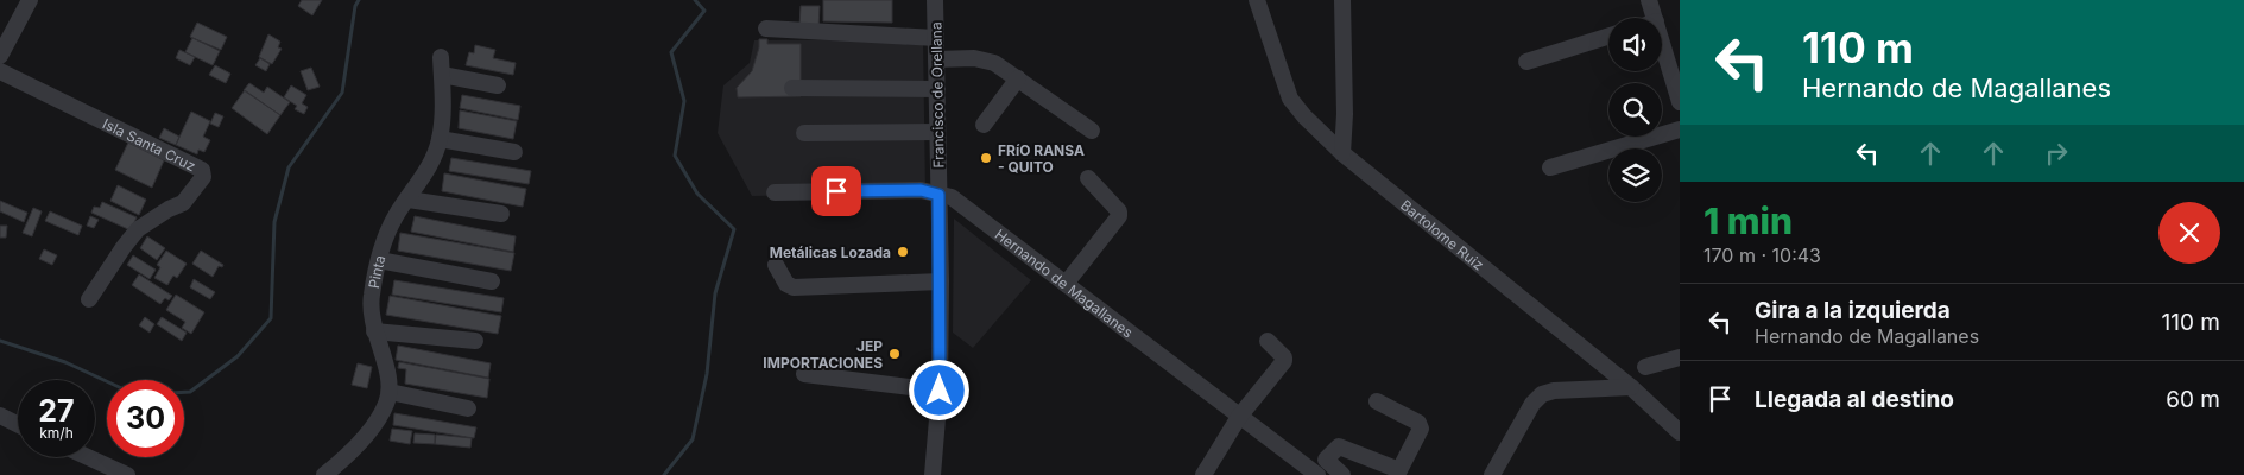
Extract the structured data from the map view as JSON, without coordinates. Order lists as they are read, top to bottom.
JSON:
{
  "streets": {
    "street": [
      "Francisco de Orellana",
      "Isla Santa Cruz",
      "Bartolome Ruiz",
      "Pinta",
      "Hernando de Magallanes"
    ]
  },
  "crossings": [
    ["Francisco de Orellana", "Hernando de Magallanes"]
  ],
  "places": ["FRíO RANSA - QUITO", "Metálicas Lozada", "JEP IMPORTACIONES"],
  "page": {
    "turn": ["110 m", "Hernando de Magallanes"],
    "heading": ["1 min", "170 m · 10:43"],
    "list": [
      {
        "name": "Gira a la izquierda",
        "note": "Hernando de Magallanes",
        "value": "110 m"
      },
      {
        "name": "Llegada al destino",
        "value": "60 m"
      }
    ],
    "speed": "27 km/h",
    "limit": "30"
  }
}
